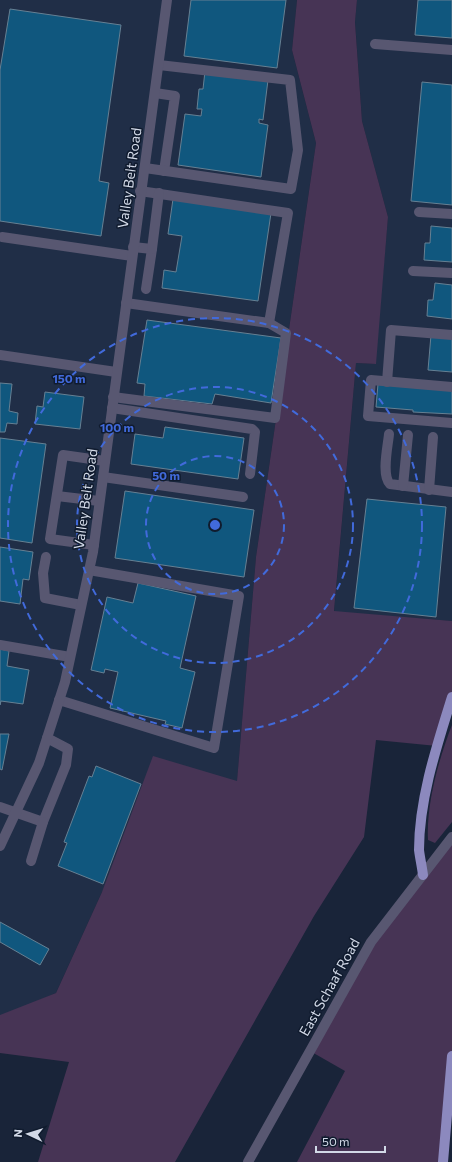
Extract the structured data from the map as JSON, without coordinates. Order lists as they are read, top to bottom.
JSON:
{
  "streets": {
    "street": ["Valley Belt Road", "East Schaaf Road"]
  },
  "scale_bar": "50 m",
  "north": "left",
  "rings": ["150 m", "100 m", "50 m"]
}
